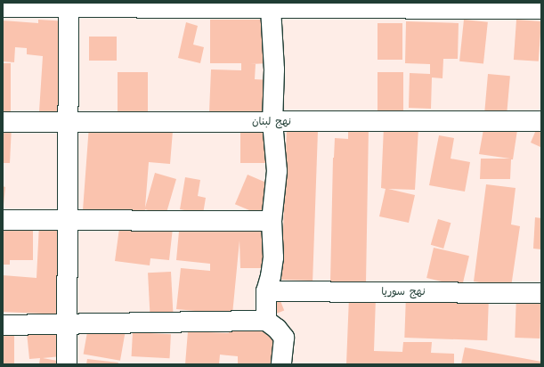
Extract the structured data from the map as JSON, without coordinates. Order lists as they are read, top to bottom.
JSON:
{
  "streets": {
    "street": ["نهج لبنان", "نهج سوريا"]
  }
}
